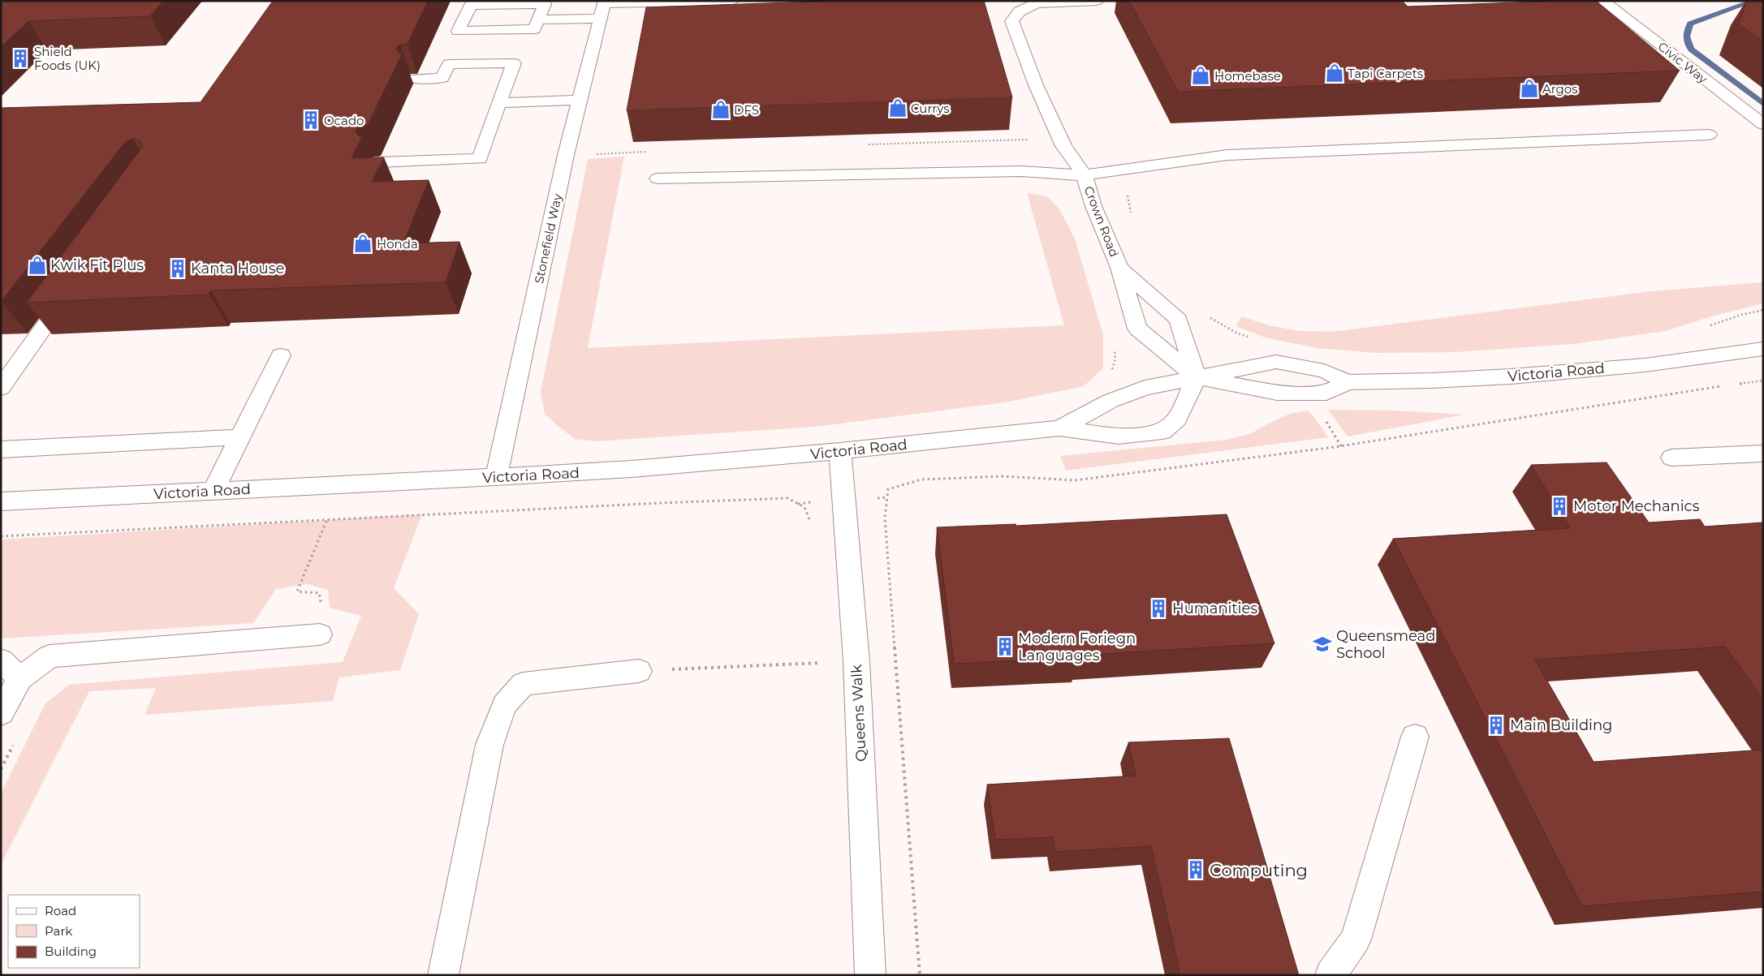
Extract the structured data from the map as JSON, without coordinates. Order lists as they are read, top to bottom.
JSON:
{
  "streets": {
    "street": [
      "Civic Way",
      "Crown Road",
      "Stonefield Way",
      "Victoria Road",
      "Queens Walk"
    ]
  },
  "crossings": [
    ["Crown Road", "Victoria Road"],
    ["Stonefield Way", "Victoria Road"],
    ["Victoria Road", "Queens Walk"]
  ],
  "places": {
    "building": [
      "Shield Foods (UK)",
      "Ocado",
      "Kanta House",
      "Motor Mechanics",
      "Humanities",
      "Modern Foriegn Languages",
      "Main Building",
      "Computing"
    ],
    "shop": [
      "Tapi Carpets",
      "Homebase",
      "Argos",
      "Currys",
      "DFS",
      "Honda",
      "Kwik Fit Plus"
    ],
    "school or university": ["Queensmead School"]
  },
  "legend": ["Road", "Park", "Building"]
}
